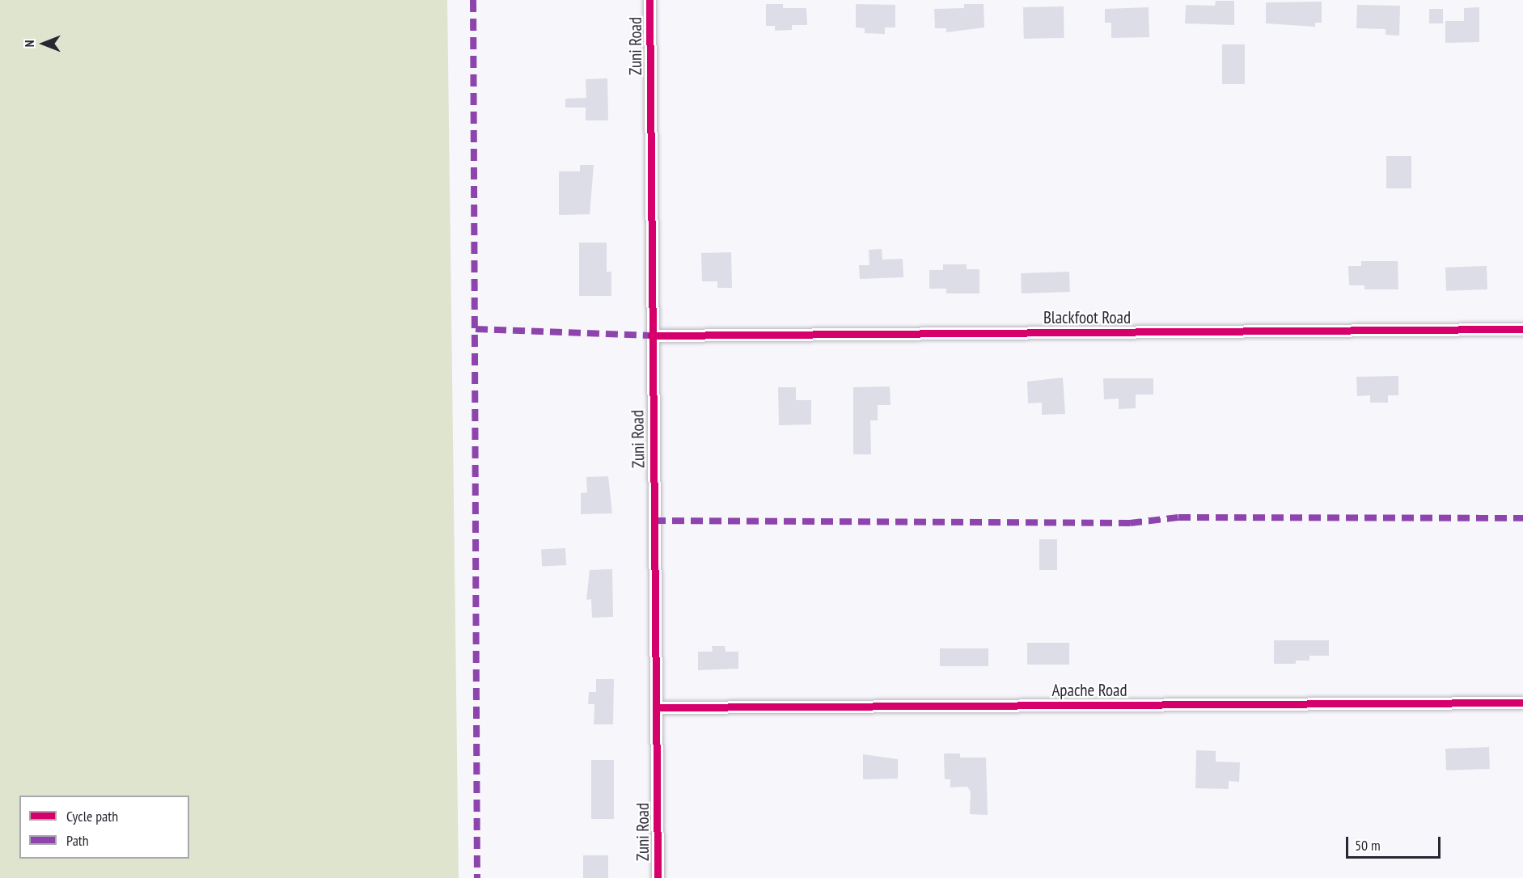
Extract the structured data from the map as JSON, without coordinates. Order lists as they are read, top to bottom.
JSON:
{
  "streets": {
    "street": ["Zuni Road", "Blackfoot Road", "Apache Road"]
  },
  "crossings": [
    ["Zuni Road", "Blackfoot Road"],
    ["Zuni Road", "Apache Road"]
  ],
  "legend": ["Cycle path", "Path"],
  "scale_bar": "50 m",
  "north": "left"
}
